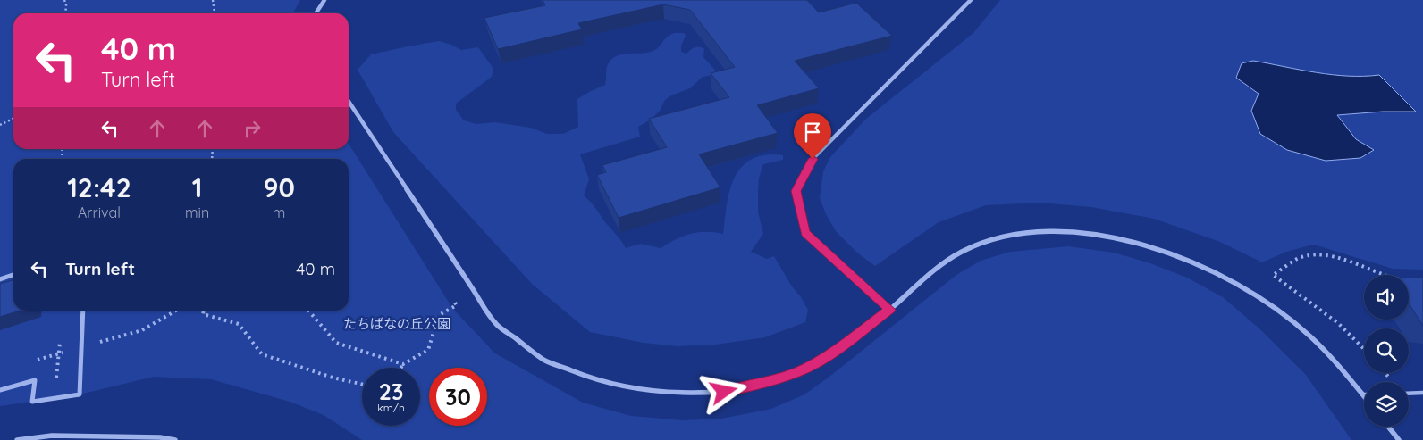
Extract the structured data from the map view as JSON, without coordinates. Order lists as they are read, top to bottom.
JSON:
{
  "parks": ["たちばなの丘公園"],
  "page": {
    "turn": ["40 m", "Turn left"],
    "eta": [
      "12:42",
      "Arrival",
      "1",
      "min",
      "90",
      "m"
    ],
    "list": [
      {
        "name": "Turn left",
        "value": "40 m"
      }
    ],
    "speed": "23 km/h",
    "limit": "30"
  }
}
